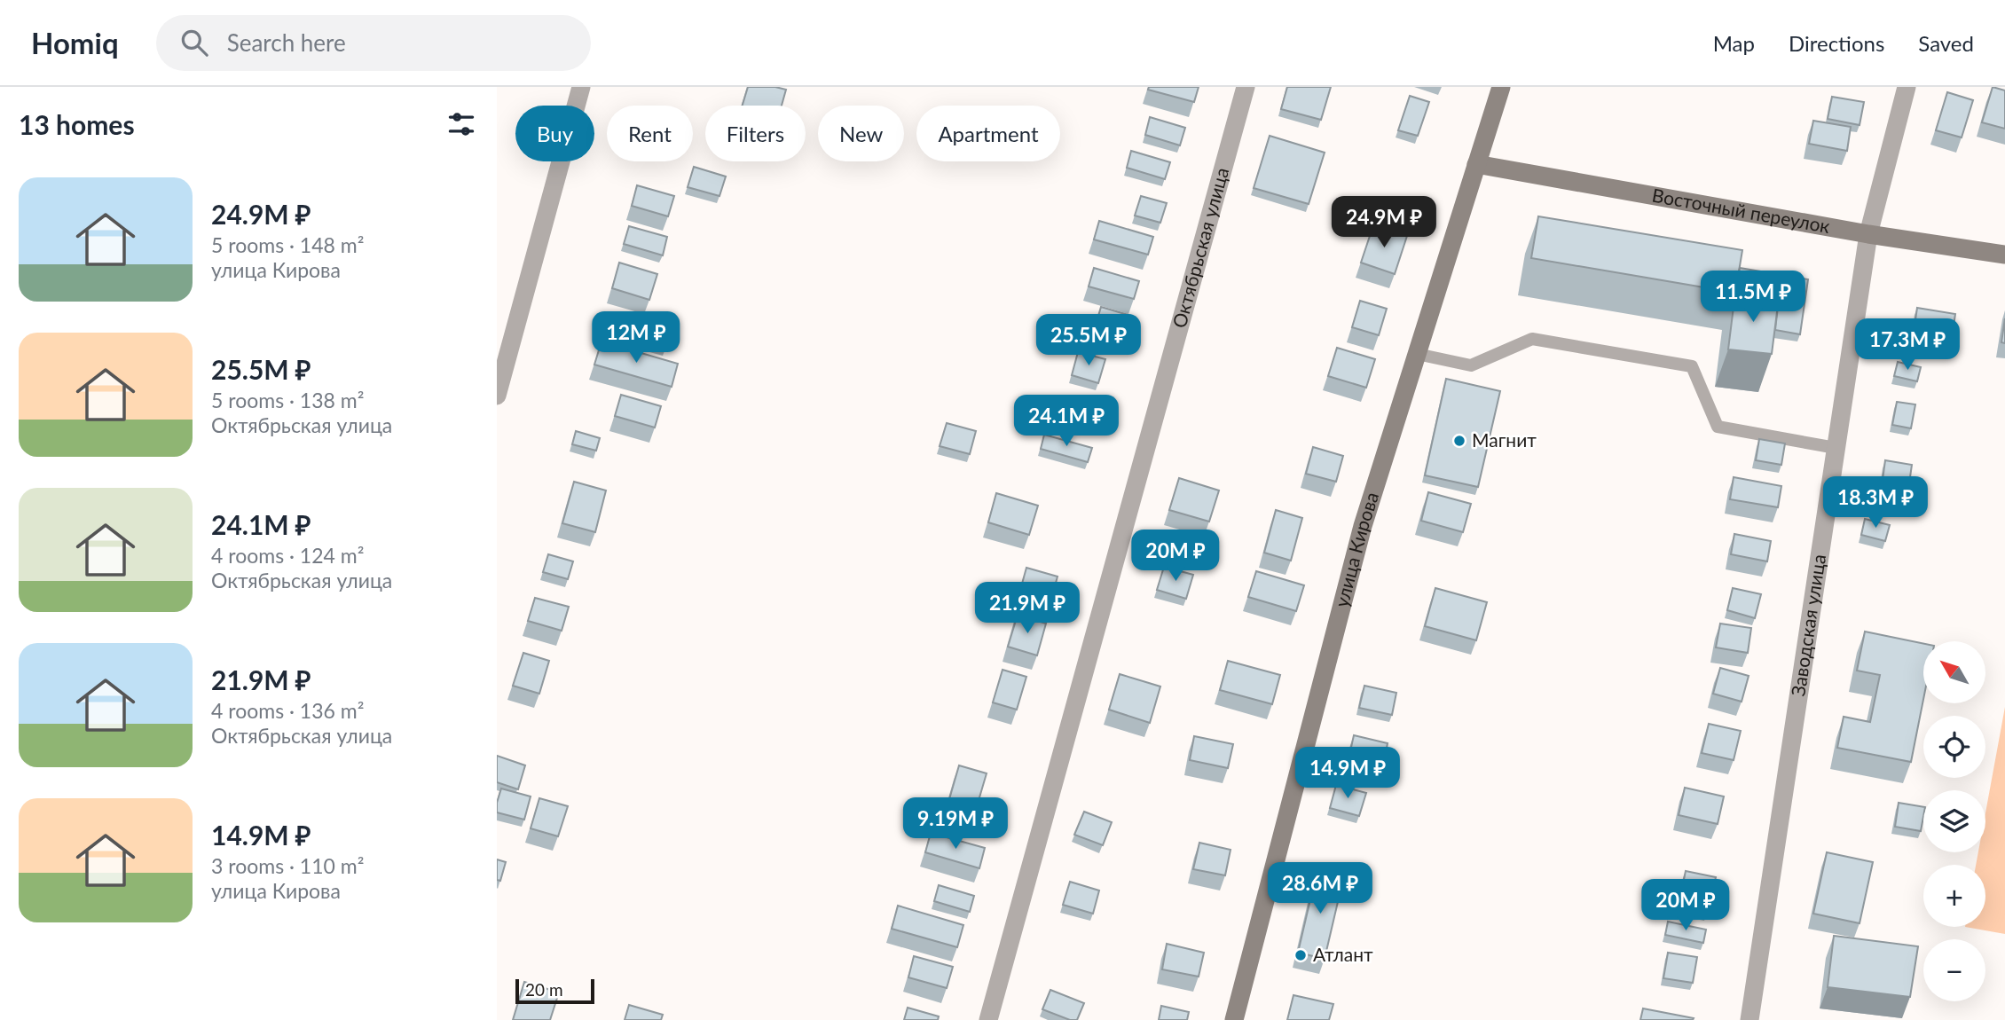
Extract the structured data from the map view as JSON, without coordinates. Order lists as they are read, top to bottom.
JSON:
{
  "streets": {
    "street": [
      "Восточный переулок",
      "Октябрьская улица",
      "улица Кирова",
      "Заводская улица"
    ]
  },
  "crossings": [
    ["Восточный переулок", "улица Кирова"],
    ["Восточный переулок", "Заводская улица"]
  ],
  "places": ["Магнит", "Атлант"],
  "scale_bar": "20 m",
  "north": "top left",
  "page": {
    "header": "Homiq",
    "search": "Search here",
    "nav": ["Map", "Directions", "Saved"],
    "heading": "13 homes",
    "chip": [
      "Buy",
      "Rent",
      "Filters",
      "New",
      "Apartment"
    ],
    "list": [
      {
        "name": "24.9M ₽",
        "note": "5 rooms · 148 m² · улица Кирова"
      },
      {
        "name": "25.5M ₽",
        "note": "5 rooms · 138 m² · Октябрьская улица"
      },
      {
        "name": "24.1M ₽",
        "note": "4 rooms · 124 m² · Октябрьская улица"
      },
      {
        "name": "21.9M ₽",
        "note": "4 rooms · 136 m² · Октябрьская улица"
      },
      {
        "name": "14.9M ₽",
        "note": "3 rooms · 110 m² · улица Кирова"
      }
    ],
    "price": [
      "24.9M ₽",
      "11.5M ₽",
      "12M ₽",
      "25.5M ₽",
      "17.3M ₽",
      "24.1M ₽",
      "18.3M ₽",
      "20M ₽",
      "21.9M ₽",
      "14.9M ₽",
      "9.19M ₽",
      "28.6M ₽",
      "20M ₽"
    ],
    "map_buttons": ["+", "−"],
    "scale": "20 m"
  }
}
